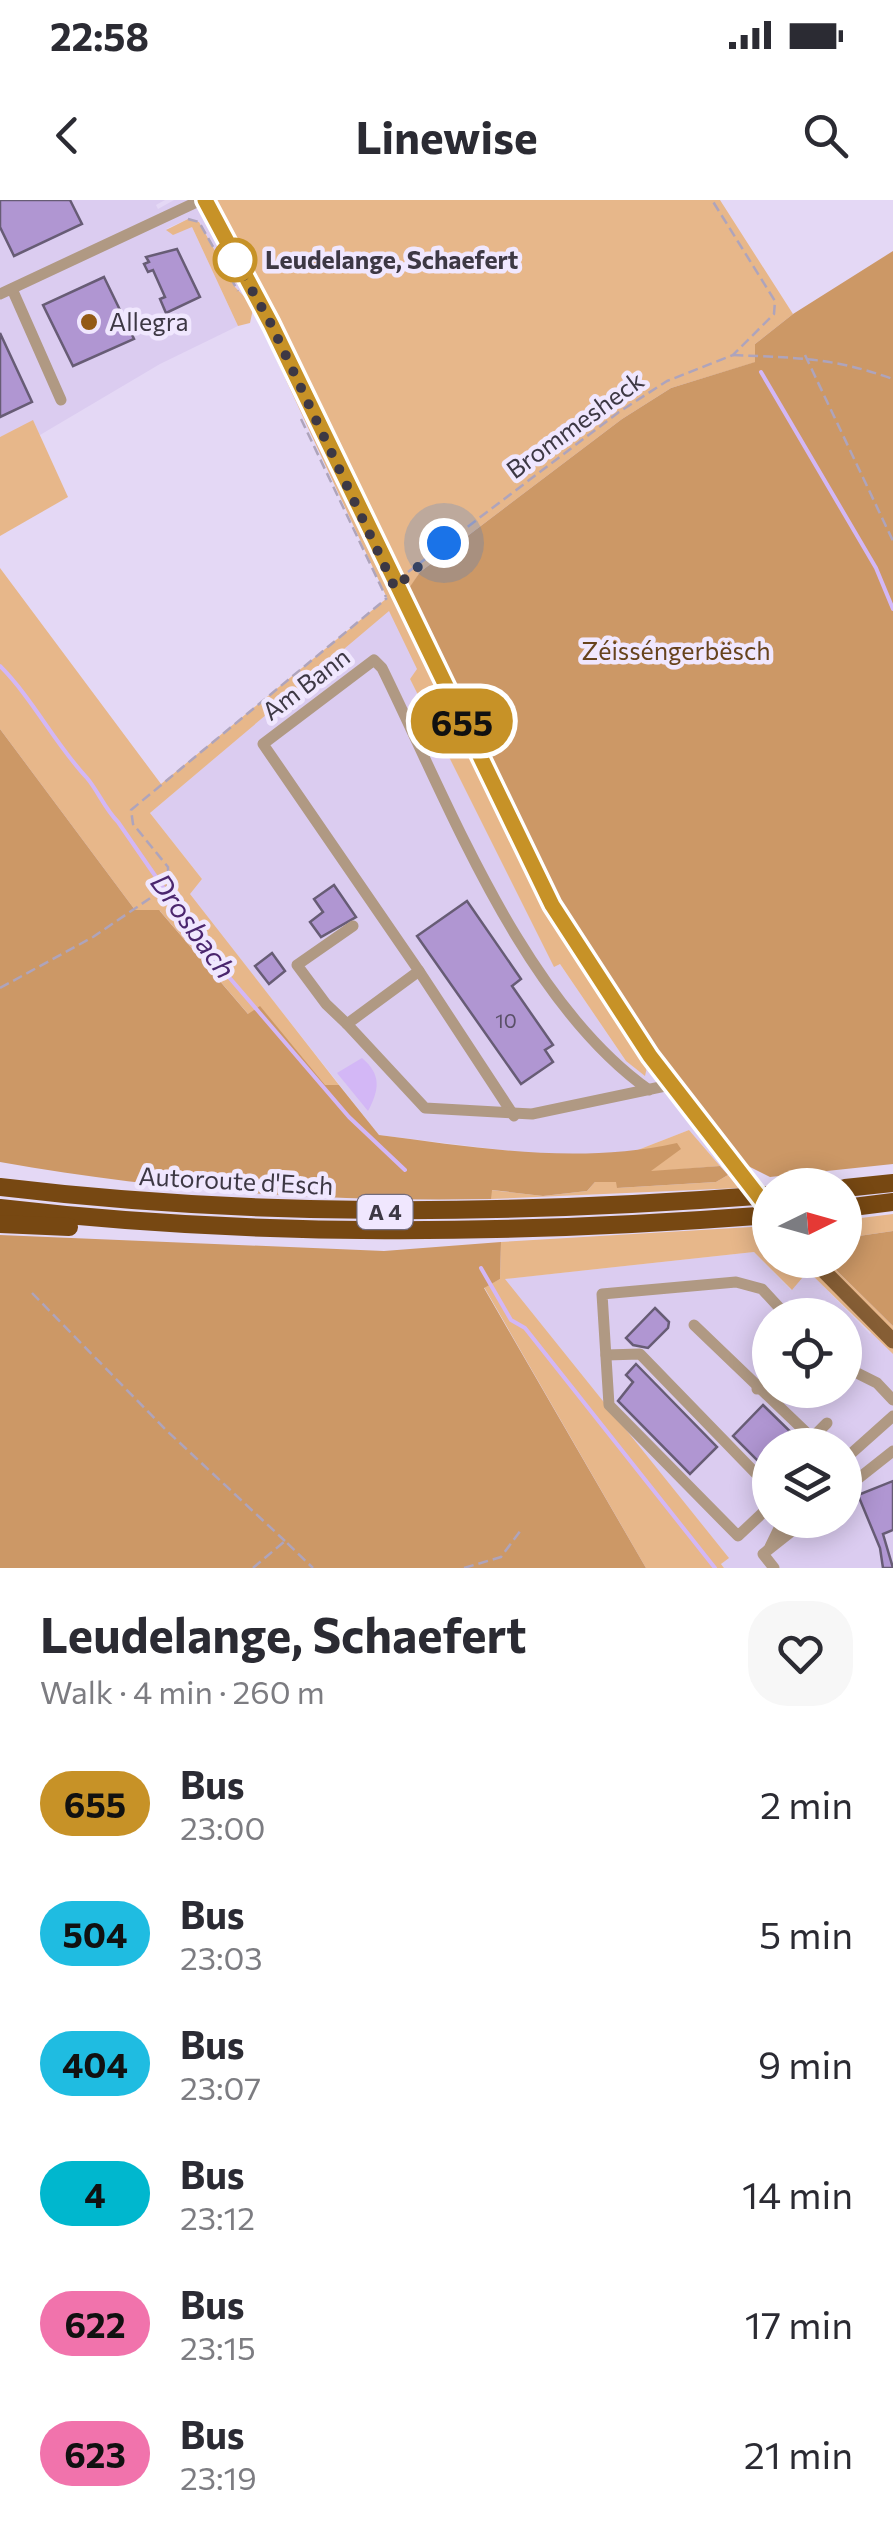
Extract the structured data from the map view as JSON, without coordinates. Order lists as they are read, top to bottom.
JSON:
{
  "streets": {
    "highway": ["Autoroute d'Esch", "A 4"],
    "street": ["Am Bann"],
    "path": ["Brommesheck"]
  },
  "crossings": [
    ["Autoroute d'Esch", "A 4"]
  ],
  "water": ["Drosbach"],
  "parks": ["Zéisséngerbësch"],
  "places": ["Leudelange, Schaefert", "Allegra"],
  "lines": ["bus line 655"],
  "house_numbers": ["10"],
  "north": "right",
  "page": {
    "status": "22:58",
    "header": "Linewise",
    "on_map": "655",
    "heading": ["Leudelange, Schaefert", "Walk · 4 min · 260 m"],
    "list": [
      {
        "mark": "655",
        "name": "Bus",
        "note": "23:00",
        "value": "2 min"
      },
      {
        "mark": "504",
        "name": "Bus",
        "note": "23:03",
        "value": "5 min"
      },
      {
        "mark": "404",
        "name": "Bus",
        "note": "23:07",
        "value": "9 min"
      },
      {
        "mark": "4",
        "name": "Bus",
        "note": "23:12",
        "value": "14 min"
      },
      {
        "mark": "622",
        "name": "Bus",
        "note": "23:15",
        "value": "17 min"
      },
      {
        "mark": "623",
        "name": "Bus",
        "note": "23:19",
        "value": "21 min"
      }
    ]
  }
}
